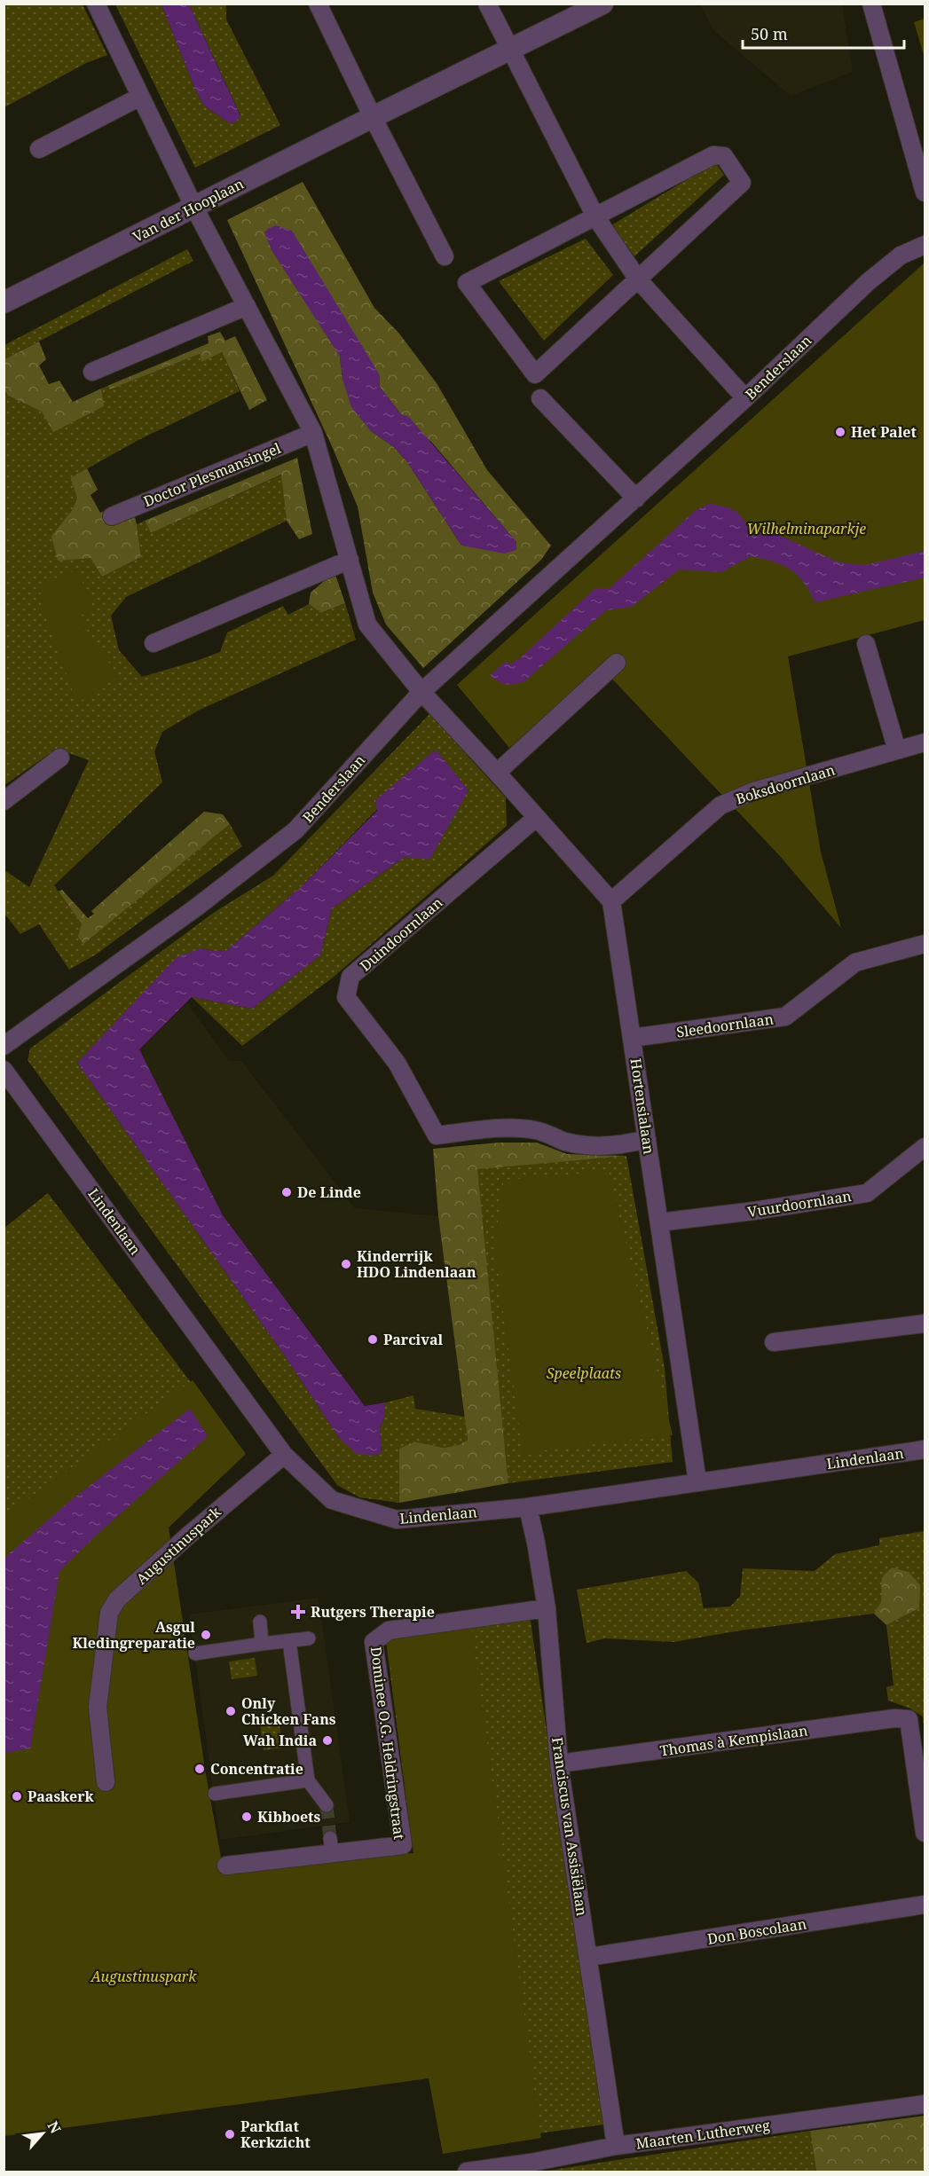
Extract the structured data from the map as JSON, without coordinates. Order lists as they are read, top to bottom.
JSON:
{
  "streets": {
    "street": [
      "Van der Hooplaan",
      "Benderslaan",
      "Doctor Plesmansingel",
      "Boksdoornlaan",
      "Duindoornlaan",
      "Sleedoornlaan",
      "Hortensialaan",
      "Vuurdoornlaan",
      "Lindenlaan",
      "Augustinuspark",
      "Thomas à Kempislaan",
      "Dominee O.G. Heldringstraat",
      "Franciscus van Assisiëlaan",
      "Don Boscolaan",
      "Maarten Lutherweg"
    ]
  },
  "crossings": [
    ["Boksdoornlaan", "Hortensialaan"],
    ["Duindoornlaan", "Hortensialaan"],
    ["Sleedoornlaan", "Hortensialaan"],
    ["Hortensialaan", "Vuurdoornlaan"],
    ["Hortensialaan", "Lindenlaan"],
    ["Lindenlaan", "Augustinuspark"],
    ["Lindenlaan", "Franciscus van Assisiëlaan"],
    ["Thomas à Kempislaan", "Franciscus van Assisiëlaan"],
    ["Dominee O.G. Heldringstraat", "Franciscus van Assisiëlaan"],
    ["Franciscus van Assisiëlaan", "Don Boscolaan"],
    ["Franciscus van Assisiëlaan", "Maarten Lutherweg"]
  ],
  "parks": ["Wilhelminaparkje", "Speelplaats", "Augustinuspark"],
  "places": {
    "other": [
      "Het Palet",
      "De Linde",
      "Kinderrijk HDO Lindenlaan",
      "Parcival",
      "Asgul Kledingreparatie",
      "Only Chicken Fans",
      "Wah India",
      "Concentratie",
      "Paaskerk",
      "Kibboets",
      "Parkflat Kerkzicht"
    ],
    "health": ["Rutgers Therapie"]
  },
  "scale_bar": "50 m",
  "north": "top right"
}
